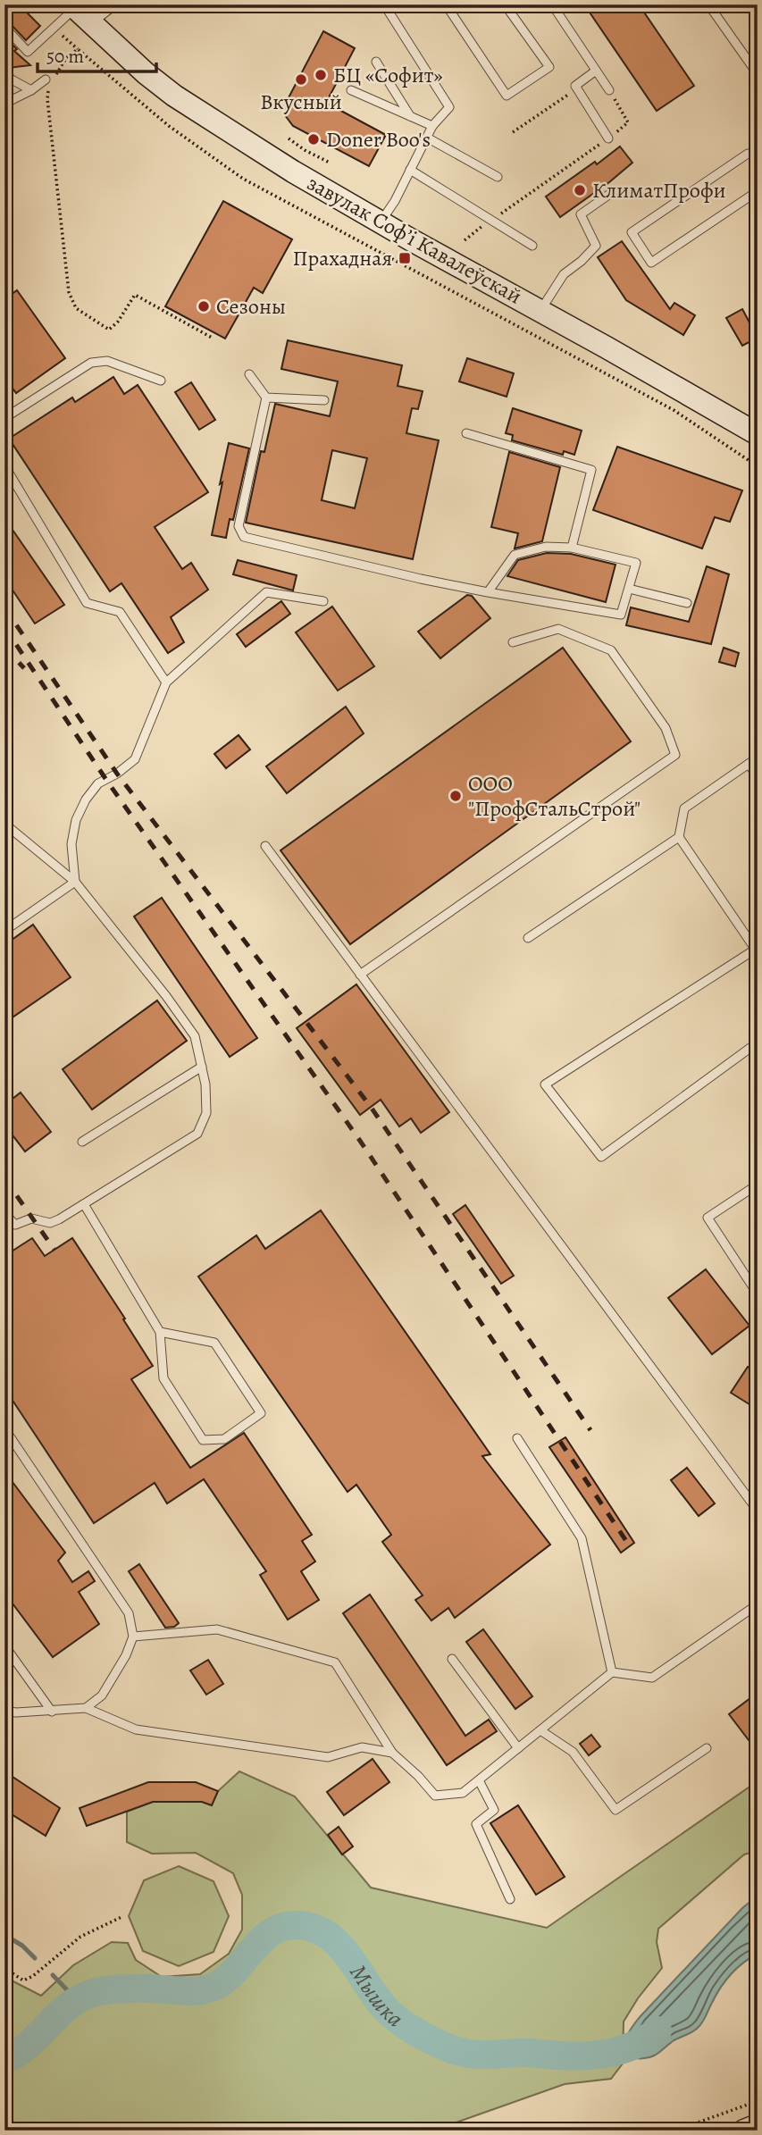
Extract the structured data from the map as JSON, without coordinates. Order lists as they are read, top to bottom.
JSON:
{
  "streets": {
    "street": ["завулак Софʼі Кавалеўскай"]
  },
  "water": ["Мышка"],
  "places": {
    "other": [
      "БЦ «Софит»",
      "Вкусный",
      "Doner Boo's",
      "КлиматПрофи",
      "Сезоны",
      "ООО \"ПрофСтальСтрой\""
    ],
    "transit": ["Прахадная"]
  },
  "scale_bar": "50 m"
}
